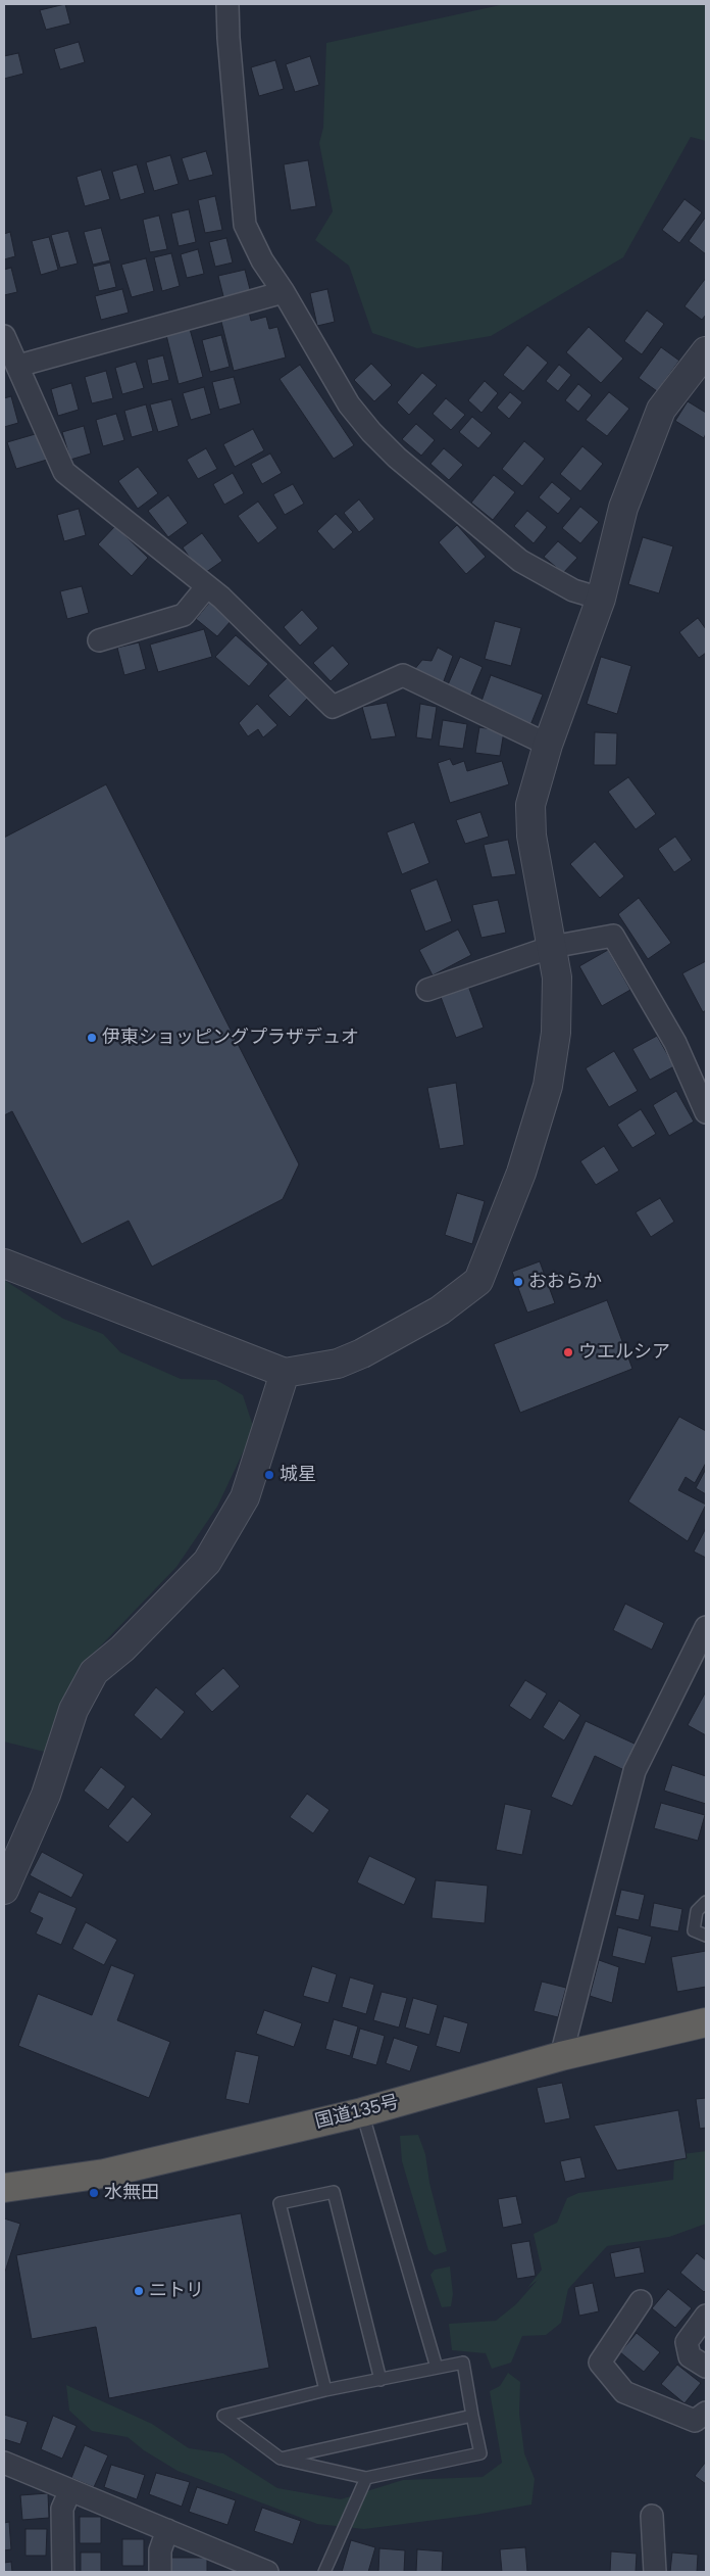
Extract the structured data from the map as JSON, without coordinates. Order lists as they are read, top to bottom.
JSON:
{
  "streets": {
    "highway": ["国道135号"]
  },
  "places": [
    "伊東ショッピングプラザデュオ",
    "おおらか",
    "ウエルシア",
    "城星",
    "水無田",
    "ニトリ"
  ]
}
